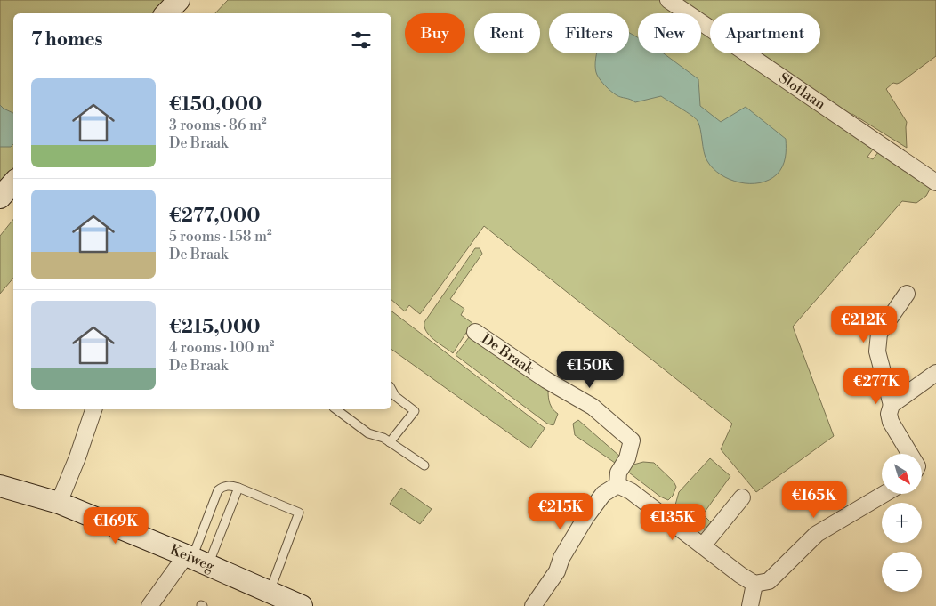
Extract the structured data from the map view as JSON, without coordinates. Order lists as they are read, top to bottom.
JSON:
{
  "streets": {
    "street": ["Slotlaan", "De Braak", "Keiweg"]
  },
  "north": "bottom right",
  "page": {
    "chip": [
      "Buy",
      "Rent",
      "Filters",
      "New",
      "Apartment"
    ],
    "heading": "7 homes",
    "list": [
      {
        "name": "€150,000",
        "note": "3 rooms · 86 m² · De Braak"
      },
      {
        "name": "€277,000",
        "note": "5 rooms · 158 m² · De Braak"
      },
      {
        "name": "€215,000",
        "note": "4 rooms · 100 m² · De Braak"
      }
    ],
    "price": [
      "€212K",
      "€150K",
      "€277K",
      "€165K",
      "€215K",
      "€135K",
      "€169K"
    ],
    "map_buttons": ["+", "−"]
  }
}
